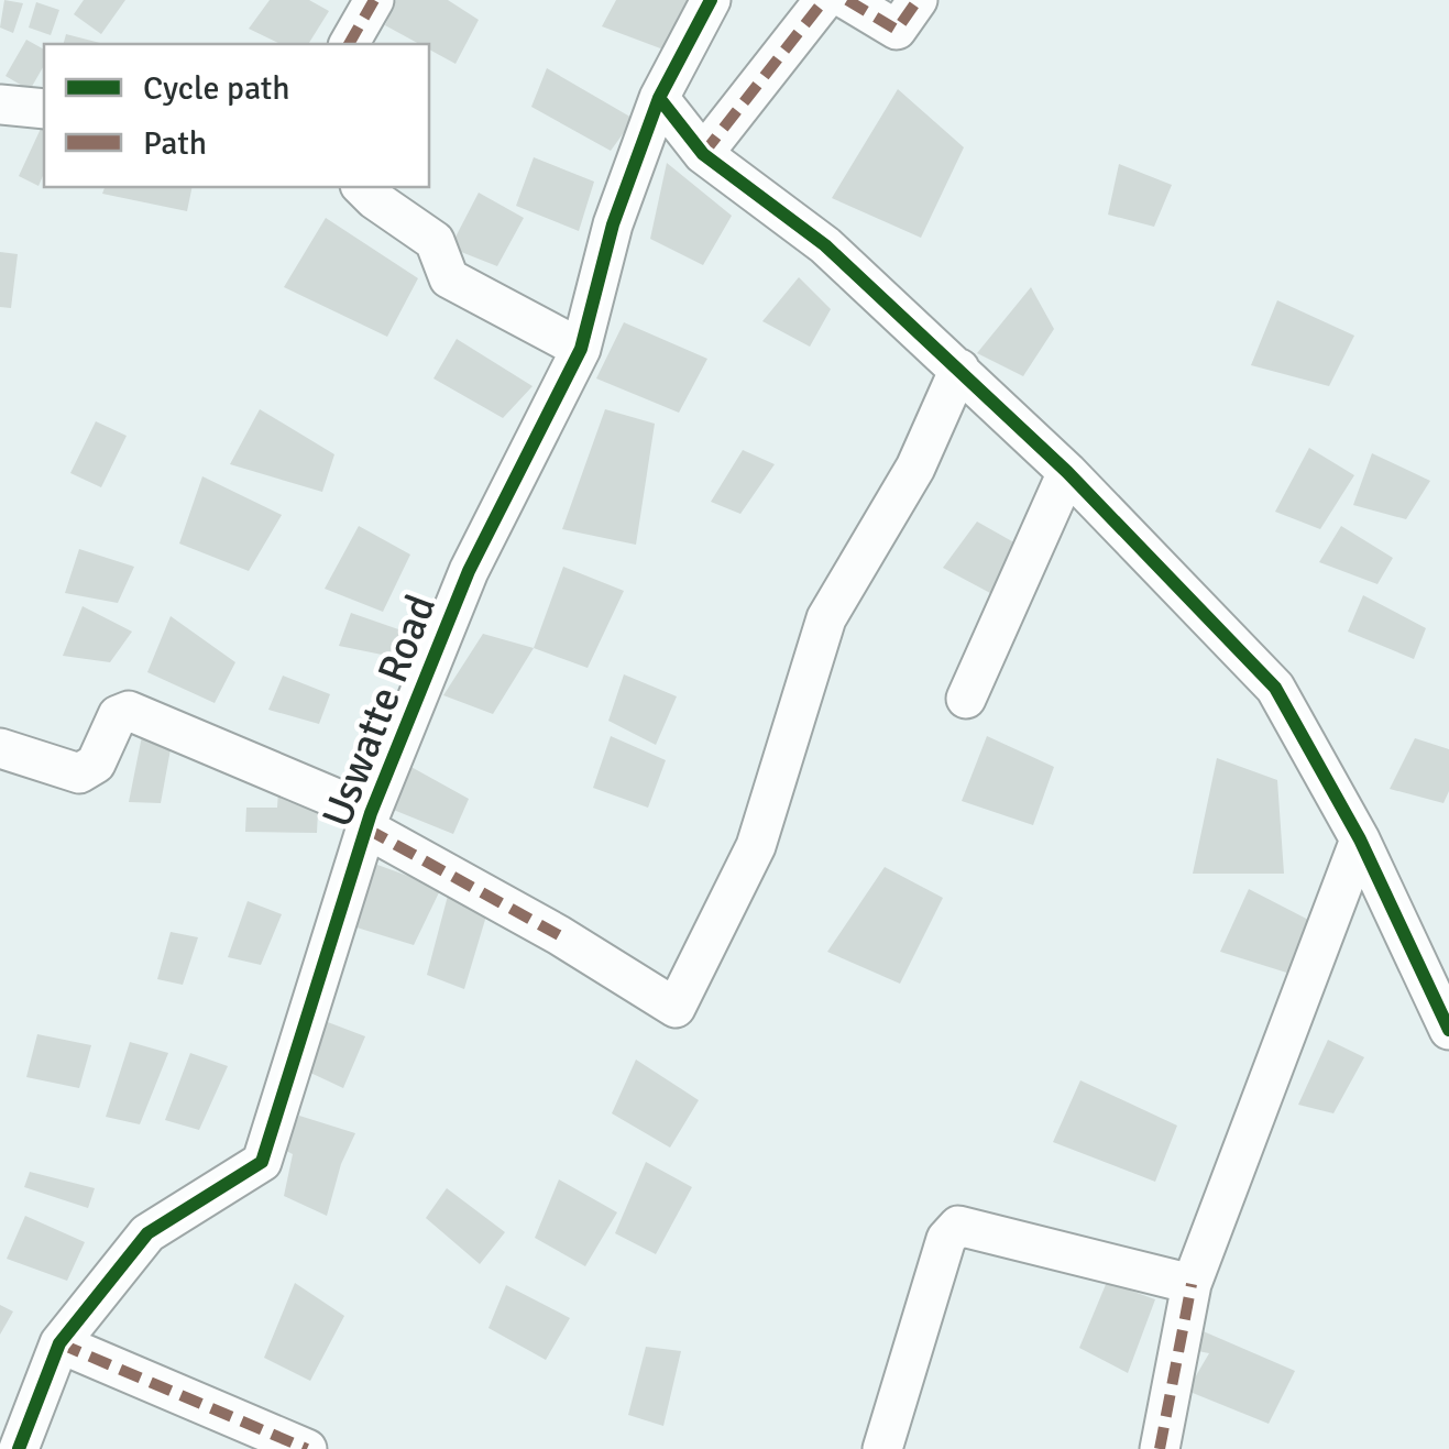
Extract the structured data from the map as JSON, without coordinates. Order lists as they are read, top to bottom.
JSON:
{
  "streets": {
    "street": ["Uswatte Road"]
  },
  "legend": ["Cycle path", "Path"]
}
